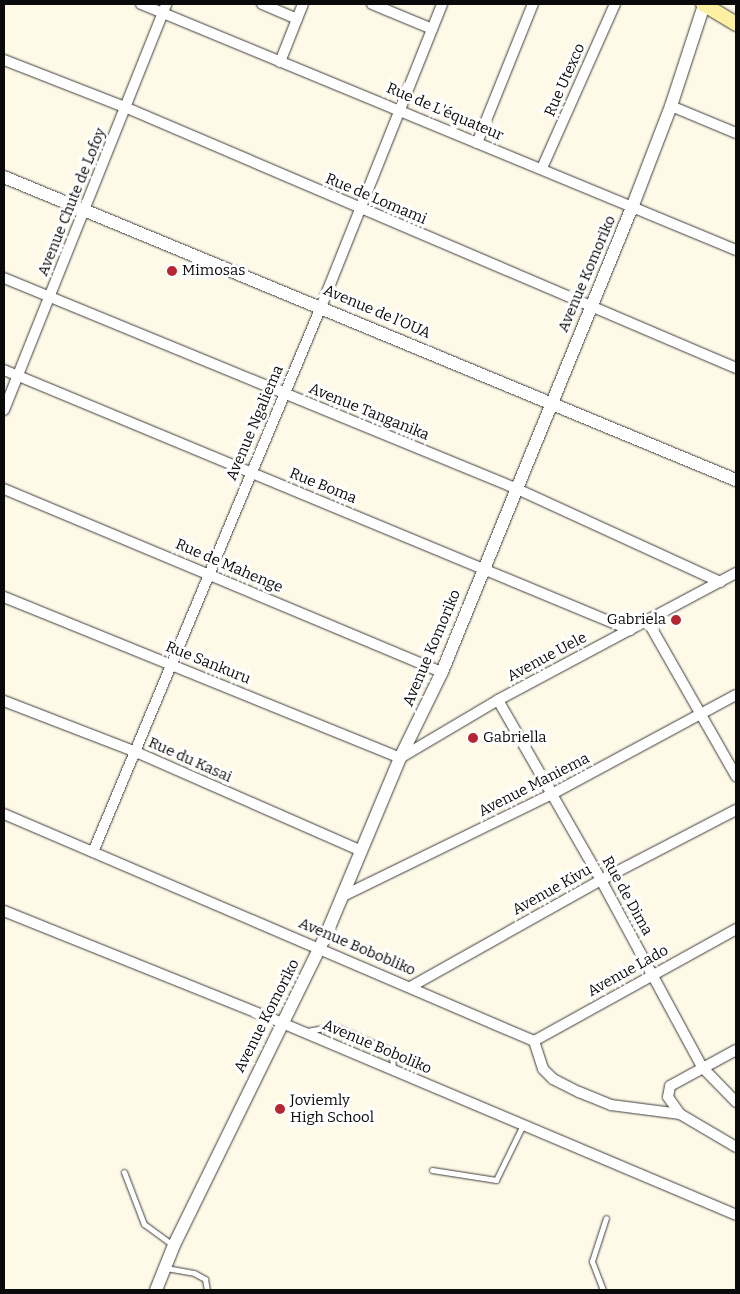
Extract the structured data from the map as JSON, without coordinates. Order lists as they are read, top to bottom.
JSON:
{
  "streets": {
    "street": [
      "Rue Utexco",
      "Rue de L'équateur",
      "Rue de Lomami",
      "Avenue Chute de Lofoy",
      "Avenue Komoriko",
      "Avenue de l’OUA",
      "Avenue Tanganika",
      "Avenue Ngaliema",
      "Rue Boma",
      "Rue de Mahenge",
      "Avenue Uele",
      "Rue Sankuru",
      "Rue du Kasai",
      "Avenue Maniema",
      "Avenue Kivu",
      "Rue de Dima",
      "Avenue Bobobliko",
      "Avenue Lado",
      "Avenue Boboliko"
    ]
  },
  "crossings": [
    ["Rue Utexco", "Rue de L'équateur"],
    ["Rue de L'équateur", "Avenue Chute de Lofoy"],
    ["Rue de L'équateur", "Avenue Komoriko"],
    ["Rue de L'équateur", "Avenue Ngaliema"],
    ["Rue de Lomami", "Avenue Chute de Lofoy"],
    ["Rue de Lomami", "Avenue Komoriko"],
    ["Rue de Lomami", "Avenue Ngaliema"],
    ["Avenue Chute de Lofoy", "Avenue de l’OUA"],
    ["Avenue Chute de Lofoy", "Avenue Tanganika"],
    ["Avenue Chute de Lofoy", "Rue Boma"],
    ["Avenue Komoriko", "Avenue de l’OUA"],
    ["Avenue Komoriko", "Avenue Tanganika"],
    ["Avenue Komoriko", "Rue Boma"],
    ["Avenue Komoriko", "Rue de Mahenge"],
    ["Avenue Komoriko", "Avenue Uele"],
    ["Avenue Komoriko", "Rue Sankuru"],
    ["Avenue Komoriko", "Rue du Kasai"],
    ["Avenue Komoriko", "Avenue Maniema"],
    ["Avenue Komoriko", "Avenue Bobobliko"],
    ["Avenue Komoriko", "Avenue Boboliko"],
    ["Avenue de l’OUA", "Avenue Ngaliema"],
    ["Avenue Tanganika", "Avenue Ngaliema"],
    ["Avenue Tanganika", "Avenue Uele"],
    ["Avenue Ngaliema", "Rue Boma"],
    ["Avenue Ngaliema", "Rue de Mahenge"],
    ["Avenue Ngaliema", "Rue Sankuru"],
    ["Avenue Ngaliema", "Rue du Kasai"],
    ["Avenue Ngaliema", "Avenue Bobobliko"],
    ["Rue Boma", "Avenue Uele"],
    ["Avenue Uele", "Rue Sankuru"],
    ["Avenue Uele", "Rue de Dima"],
    ["Avenue Maniema", "Rue de Dima"],
    ["Avenue Kivu", "Rue de Dima"],
    ["Avenue Kivu", "Avenue Bobobliko"],
    ["Rue de Dima", "Avenue Lado"],
    ["Avenue Bobobliko", "Avenue Lado"]
  ],
  "places": [
    "Mimosas",
    "Gabriela",
    "Gabriella",
    "Joviemly High School"
  ]
}
